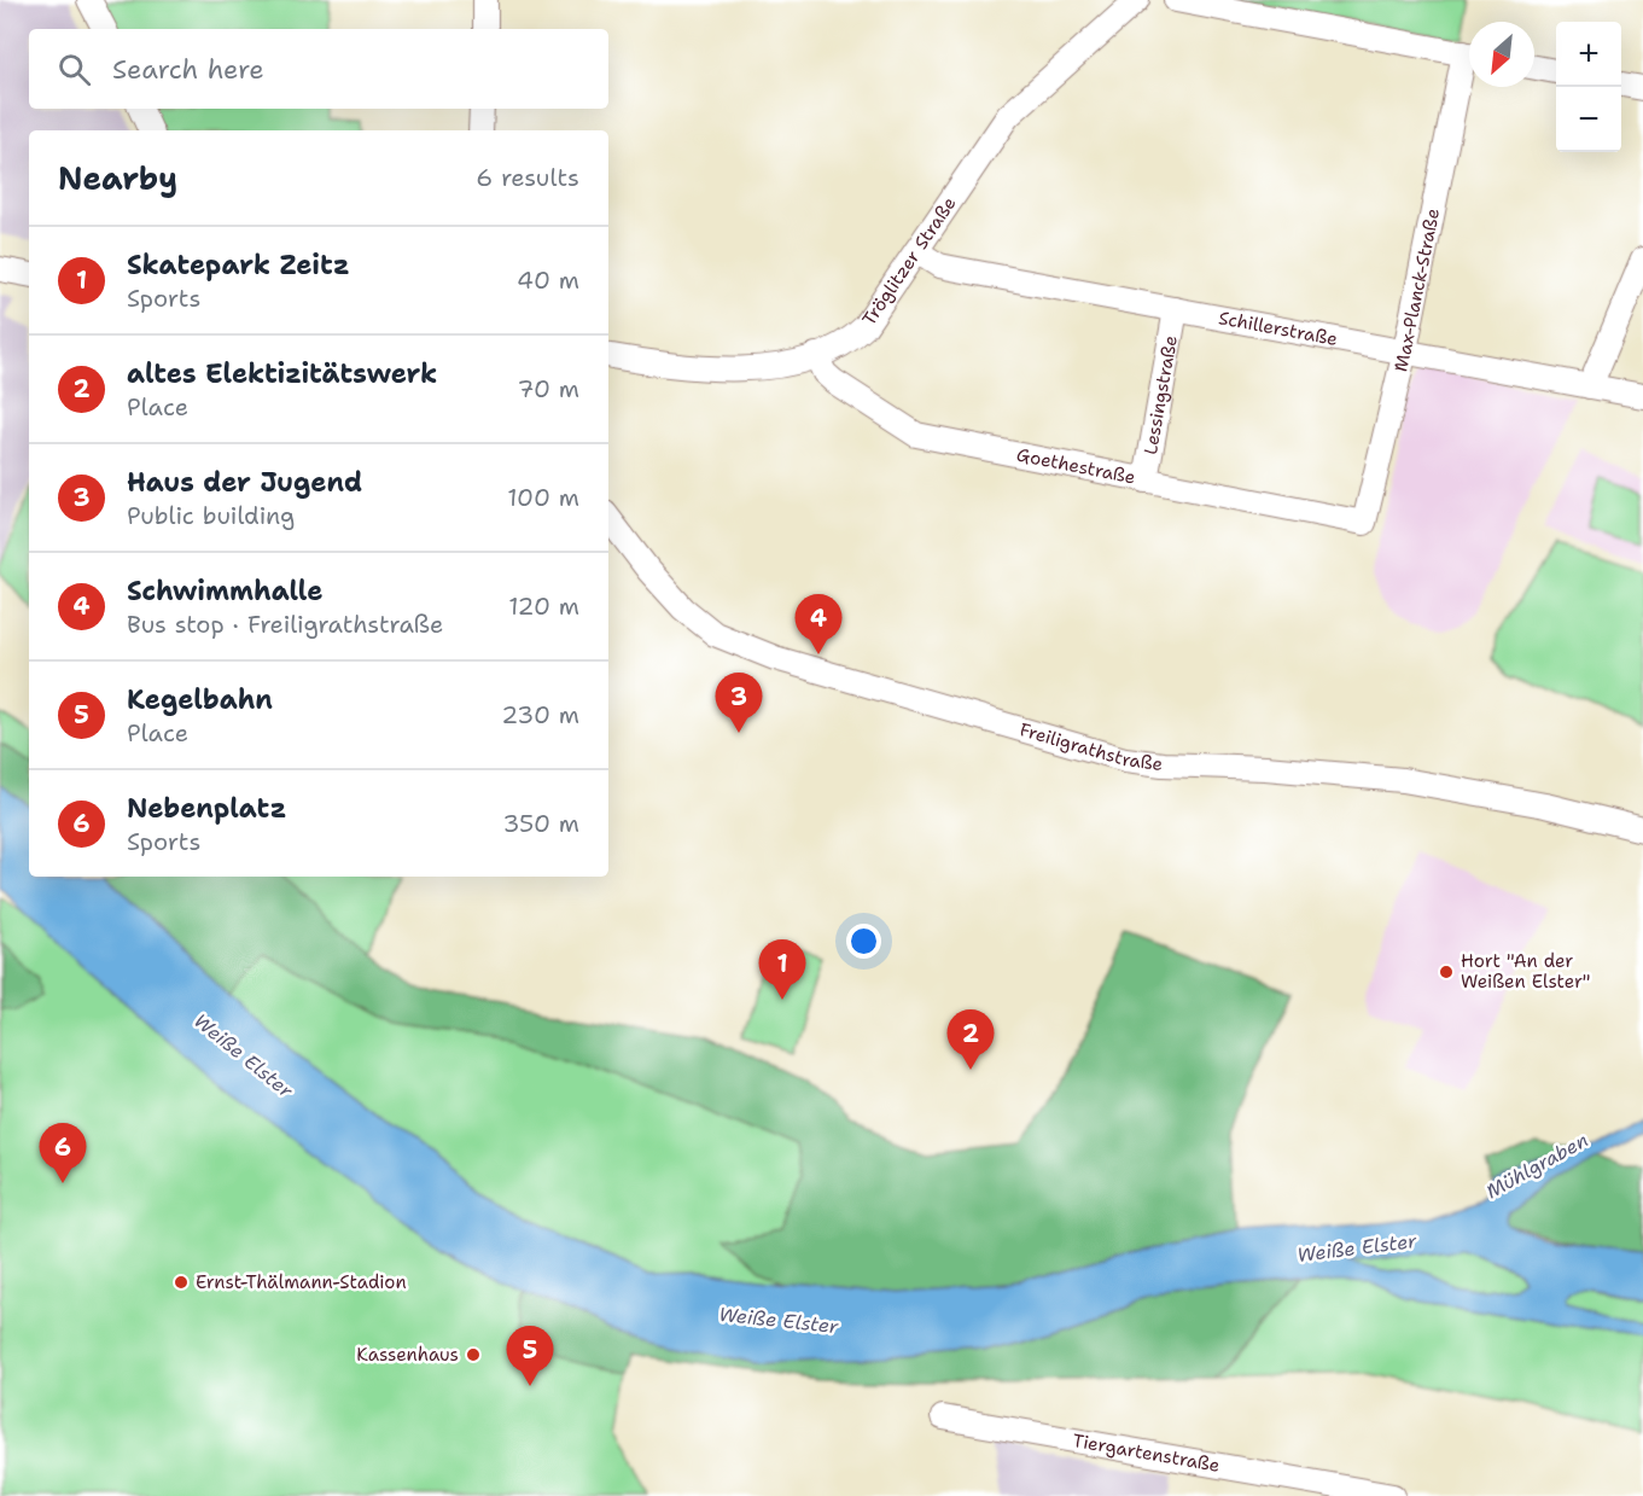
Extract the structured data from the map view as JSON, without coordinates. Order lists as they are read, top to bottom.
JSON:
{
  "streets": {
    "street": [
      "Tröglitzer Straße",
      "Max-Planck-Straße",
      "Schillerstraße",
      "Lessingstraße",
      "Goethestraße",
      "Freiligrathstraße",
      "Tiergartenstraße"
    ]
  },
  "crossings": [
    ["Tröglitzer Straße", "Schillerstraße"],
    ["Tröglitzer Straße", "Goethestraße"],
    ["Max-Planck-Straße", "Schillerstraße"],
    ["Max-Planck-Straße", "Goethestraße"],
    ["Schillerstraße", "Lessingstraße"],
    ["Lessingstraße", "Goethestraße"]
  ],
  "water": ["Weiße Elster", "Mühlgraben"],
  "places": ["Hort \"An der Weißen Elster\"", "Ernst-Thälmann-Stadion", "Kassenhaus"],
  "north": "bottom left",
  "page": {
    "map_buttons": ["+", "−"],
    "search": "Search here",
    "heading": ["Nearby", "6 results"],
    "list": [
      {
        "mark": "1",
        "name": "Skatepark Zeitz",
        "note": "Sports",
        "value": "40 m"
      },
      {
        "mark": "2",
        "name": "altes Elektizitätswerk",
        "note": "Place",
        "value": "70 m"
      },
      {
        "mark": "3",
        "name": "Haus der Jugend",
        "note": "Public building",
        "value": "100 m"
      },
      {
        "mark": "4",
        "name": "Schwimmhalle",
        "note": "Bus stop · Freiligrathstraße",
        "value": "120 m"
      },
      {
        "mark": "5",
        "name": "Kegelbahn",
        "note": "Place",
        "value": "230 m"
      },
      {
        "mark": "6",
        "name": "Nebenplatz",
        "note": "Sports",
        "value": "350 m"
      }
    ],
    "pins": [
      "4",
      "3",
      "1",
      "2",
      "6",
      "5"
    ]
  }
}
